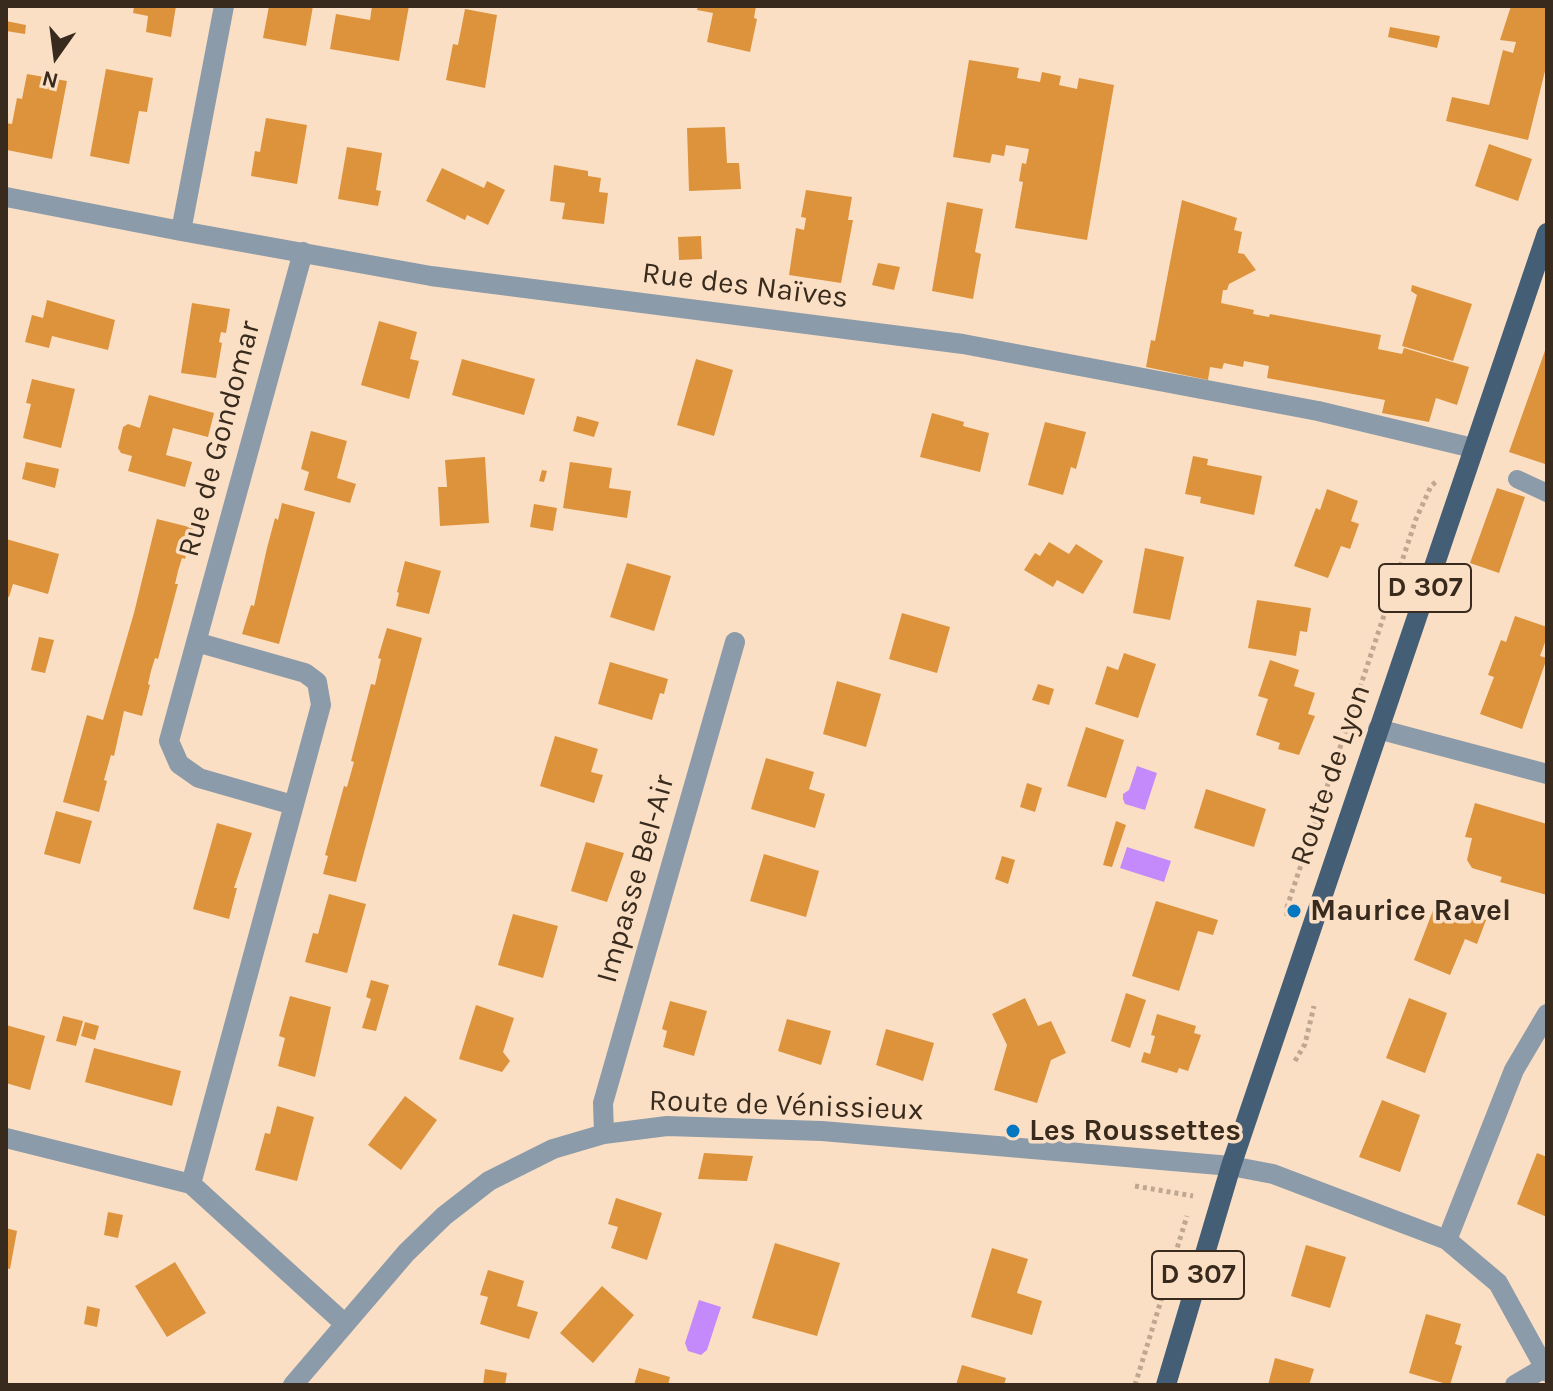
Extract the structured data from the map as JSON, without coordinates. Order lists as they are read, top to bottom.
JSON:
{
  "streets": {
    "main road": ["D 307", "Route de Lyon"],
    "street": [
      "Rue des Naïves",
      "Rue de Gondomar",
      "Impasse Bel-Air",
      "Route de Vénissieux"
    ]
  },
  "crossings": [
    ["Rue des Naïves", "Rue de Gondomar"],
    ["Rue des Naïves", "Route de Lyon"],
    ["Route de Lyon", "Route de Vénissieux"],
    ["Impasse Bel-Air", "Route de Vénissieux"]
  ],
  "places": ["Maurice Ravel", "Les Roussettes"],
  "north": "bottom"
}
